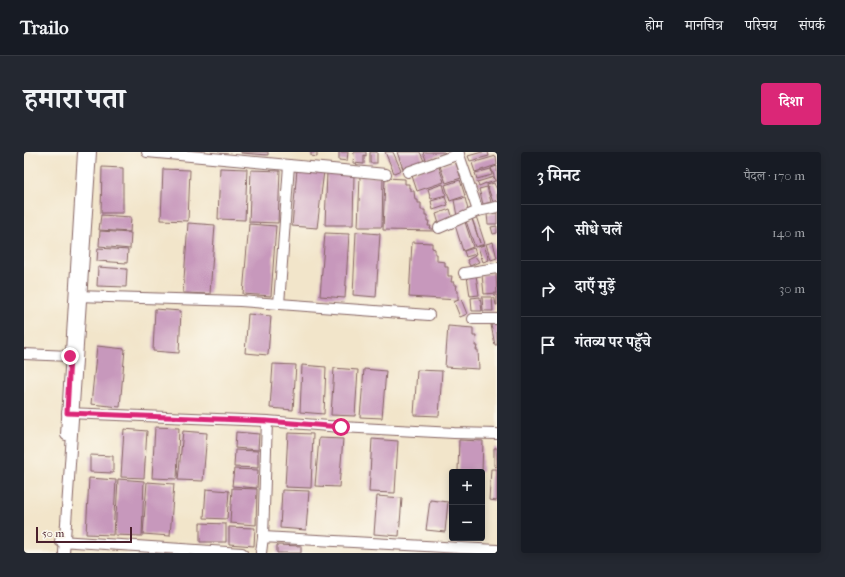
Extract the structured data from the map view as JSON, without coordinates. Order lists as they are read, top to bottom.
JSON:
{
  "scale_bar": "50 m",
  "page": {
    "header": "Trailo",
    "nav": [
      "होम",
      "मानचित्र",
      "परिचय",
      "संपर्क"
    ],
    "title": "हमारा पता",
    "buttons": "दिशा",
    "heading": ["3 मिनट", "पैदल · 170 m"],
    "list": [
      ["सीधे चलें", "140 m"],
      ["दाएँ मुड़ें", "30 m"],
      "गंतव्य पर पहुँचे"
    ],
    "map_buttons": ["+", "−"],
    "scale": "50 m"
  }
}
